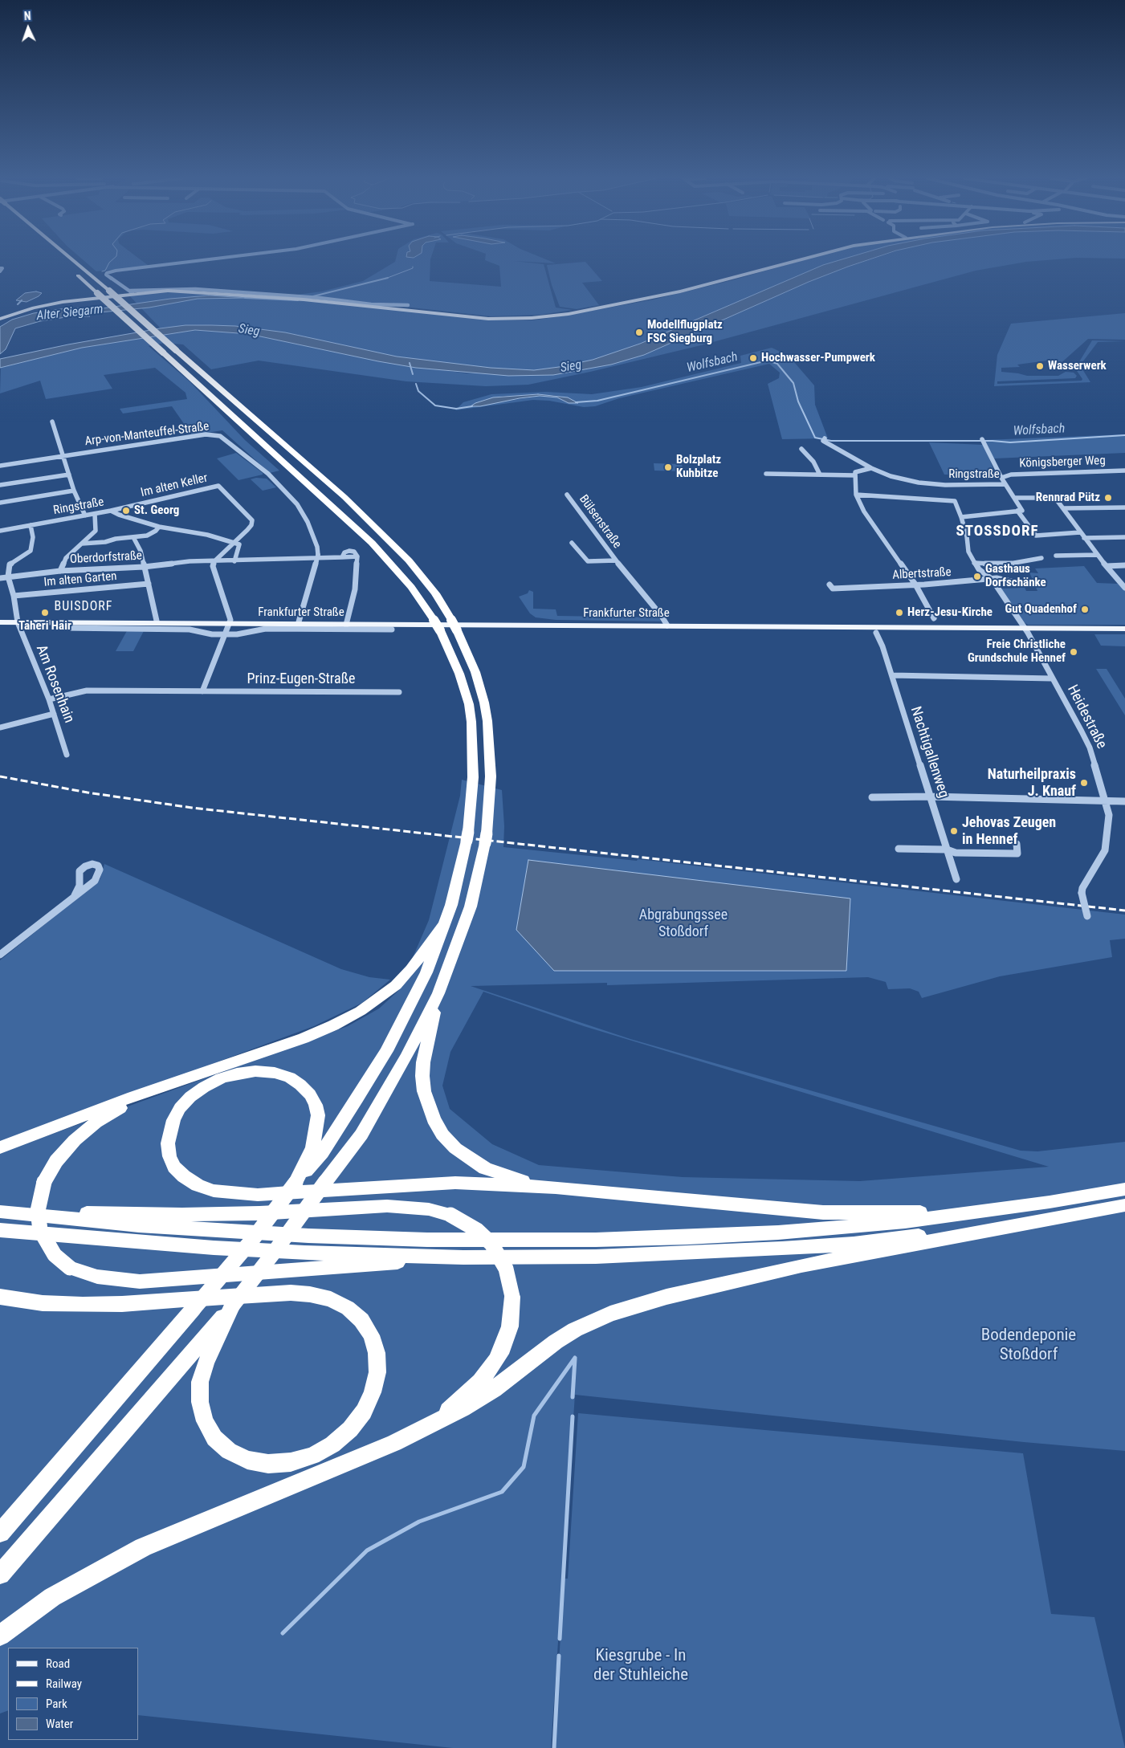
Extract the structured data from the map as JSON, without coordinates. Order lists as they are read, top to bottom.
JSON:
{
  "streets": {
    "main road": ["Frankfurter Straße"],
    "street": [
      "Arp-von-Manteuffel-Straße",
      "Königsberger Weg",
      "Ringstraße",
      "Im alten Keller",
      "Bülsenstraße",
      "Oberdorfstraße",
      "Albertstraße",
      "Im alten Garten",
      "Prinz-Eugen-Straße",
      "Am Rosenhain",
      "Heidestraße",
      "Nachtigallenweg"
    ]
  },
  "crossings": [
    ["Arp-von-Manteuffel-Straße", "Frankfurter Straße"],
    ["Königsberger Weg", "Ringstraße"],
    ["Ringstraße", "Im alten Keller"],
    ["Bülsenstraße", "Frankfurter Straße"],
    ["Oberdorfstraße", "Frankfurter Straße"],
    ["Oberdorfstraße", "Am Rosenhain"],
    ["Albertstraße", "Heidestraße"],
    ["Im alten Garten", "Am Rosenhain"],
    ["Frankfurter Straße", "Am Rosenhain"],
    ["Frankfurter Straße", "Heidestraße"],
    ["Prinz-Eugen-Straße", "Am Rosenhain"]
  ],
  "districts": ["STOSSDORF", "BUISDORF"],
  "water": ["Alter Siegarm", "Sieg", "Wolfsbach"],
  "parks": ["Abgrabungssee Stoßdorf", "Bodendeponie Stoßdorf", "Kiesgrube - In der Stuhleiche"],
  "places": [
    "Modellflugplatz FSC Siegburg",
    "Hochwasser-Pumpwerk",
    "Wasserwerk",
    "Bolzplatz Kuhbitze",
    "Rennrad Pütz",
    "St. Georg",
    "Gasthaus Dorfschänke",
    "Gut Quadenhof",
    "Taheri Hair",
    "Herz-Jesu-Kirche",
    "Freie Christliche Grundschule Hennef",
    "Naturheilpraxis J. Knauf",
    "Jehovas Zeugen in Hennef"
  ],
  "legend": [
    "Road",
    "Railway",
    "Park",
    "Water"
  ],
  "north": "top"
}
